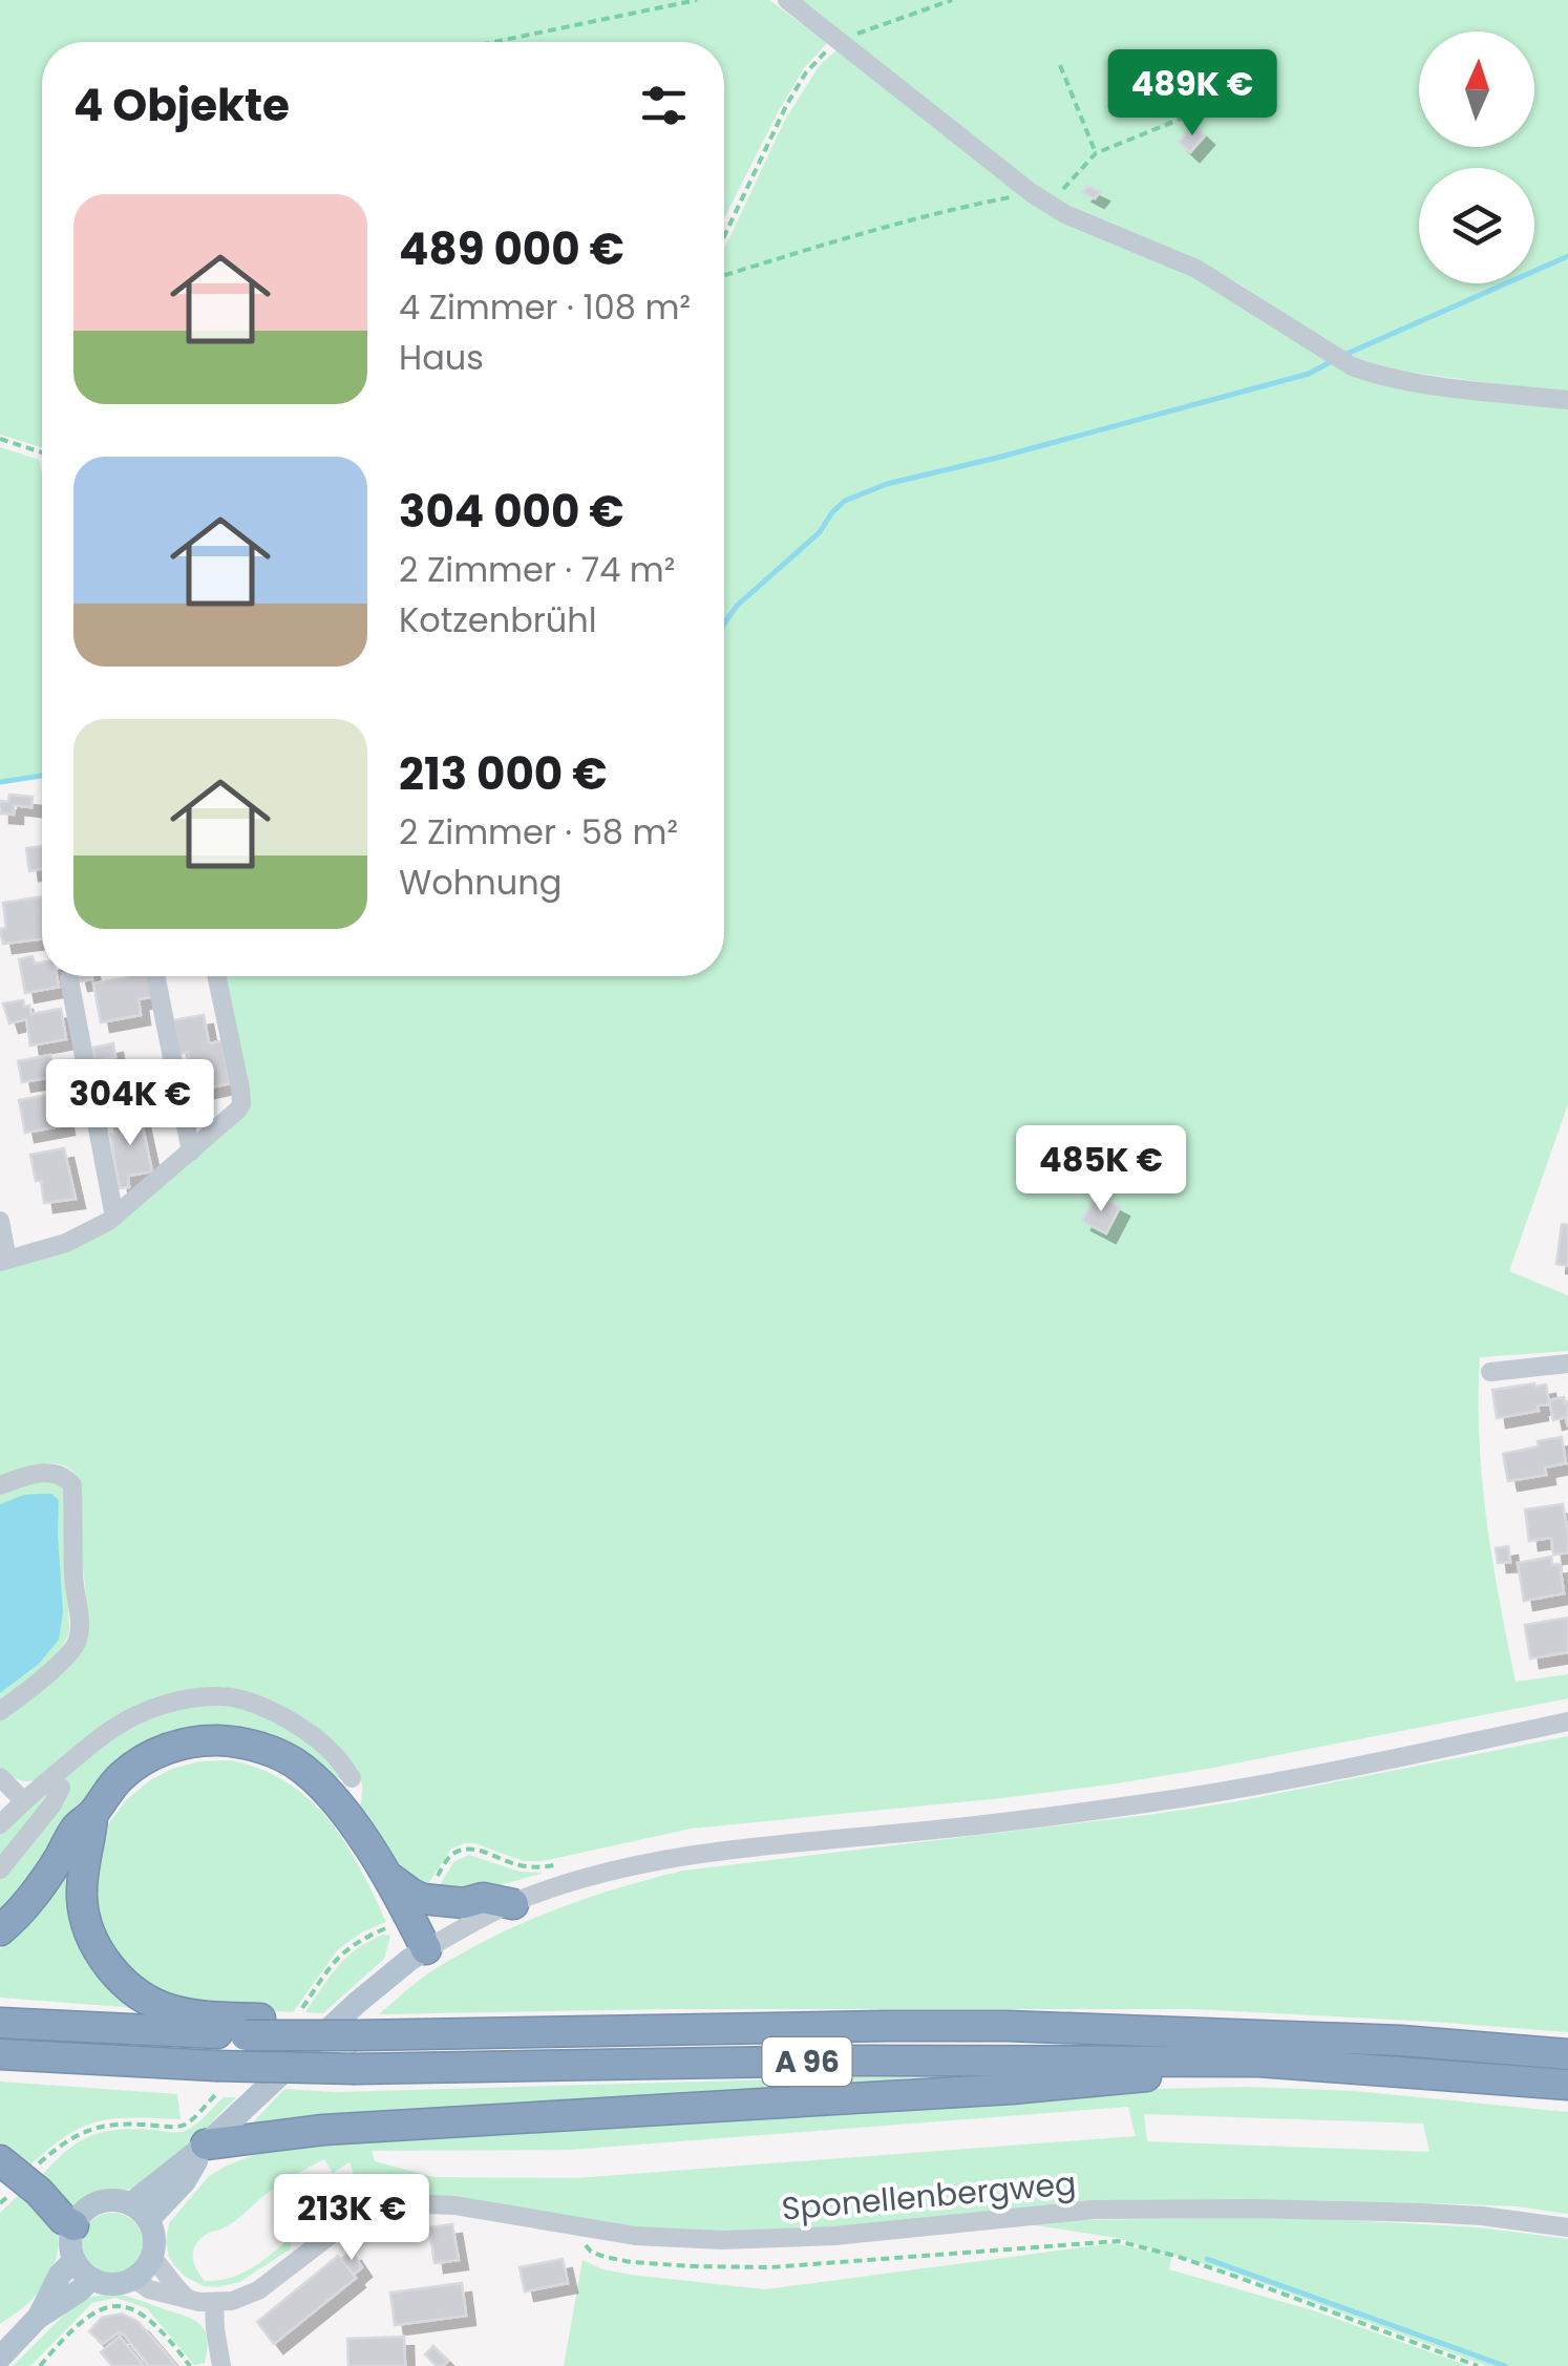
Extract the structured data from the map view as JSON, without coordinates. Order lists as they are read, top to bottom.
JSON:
{
  "streets": {
    "highway": ["A 96"],
    "street": ["Sponellenbergweg"]
  },
  "north": "top",
  "page": {
    "heading": "4 Objekte",
    "price": [
      "489K €",
      "304K €",
      "485K €",
      "213K €"
    ],
    "list": [
      {
        "name": "489 000 €",
        "note": "4 Zimmer · 108 m² · Haus"
      },
      {
        "name": "304 000 €",
        "note": "2 Zimmer · 74 m² · Kotzenbrühl"
      },
      {
        "name": "213 000 €",
        "note": "2 Zimmer · 58 m² · Wohnung"
      }
    ]
  }
}
